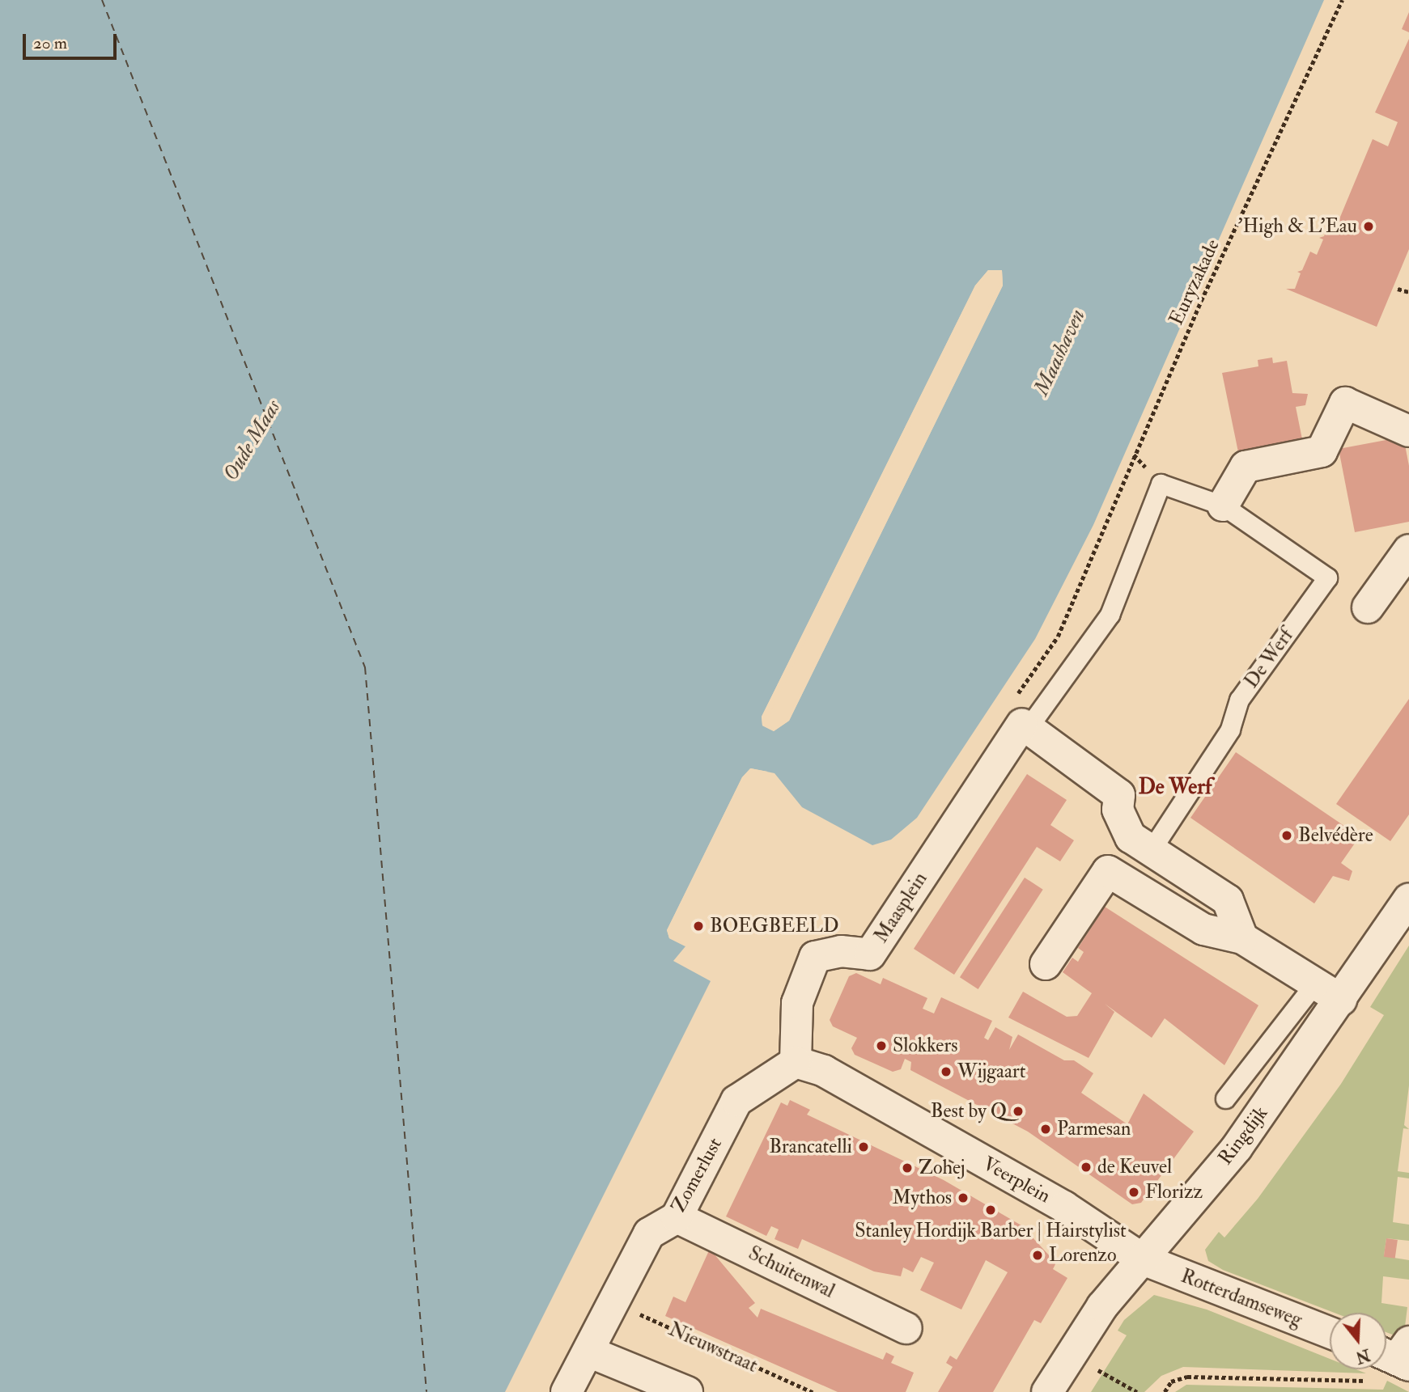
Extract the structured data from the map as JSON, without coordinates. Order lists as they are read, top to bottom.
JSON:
{
  "streets": {
    "street": [
      "Maasplein",
      "Ringdijk",
      "Zomerlust",
      "Veerplein",
      "Schuitenwal",
      "Rotterdamseweg"
    ],
    "lane": ["De Werf"],
    "path": ["Euryzakade", "Nieuwstraat"]
  },
  "crossings": [
    ["Euryzakade", "De Werf"],
    ["Euryzakade", "Maasplein"],
    ["De Werf", "Maasplein"],
    ["Maasplein", "Zomerlust"],
    ["Maasplein", "Veerplein"],
    ["Ringdijk", "Veerplein"],
    ["Ringdijk", "Rotterdamseweg"],
    ["Zomerlust", "Veerplein"],
    ["Zomerlust", "Schuitenwal"],
    ["Zomerlust", "Nieuwstraat"],
    ["Veerplein", "Rotterdamseweg"]
  ],
  "districts": ["De Werf"],
  "water": ["Maashaven", "Oude Maas"],
  "places": [
    "'High & L'Eau",
    "Belvédère",
    "BOEGBEELD",
    "Slokkers",
    "Wijgaart",
    "Best by Q",
    "Parmesan",
    "Brancatelli",
    "de Keuvel",
    "Zohej",
    "Florizz",
    "Mythos",
    "Stanley Hordijk Barber | Hairstylist",
    "Lorenzo"
  ],
  "scale_bar": "20 m",
  "north": "bottom"
}
